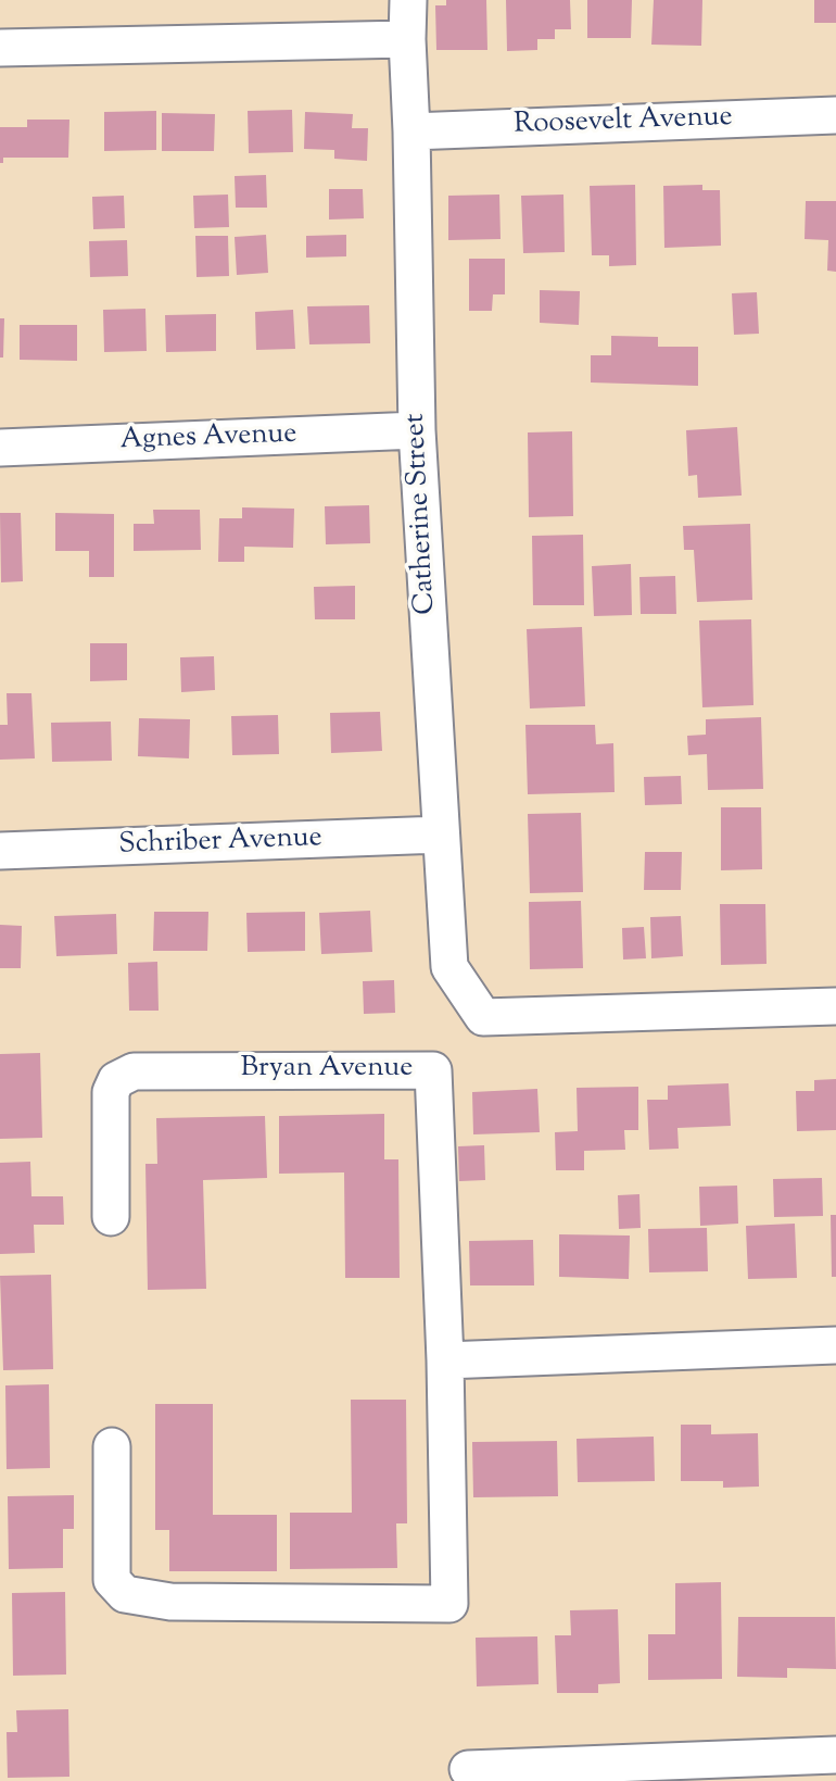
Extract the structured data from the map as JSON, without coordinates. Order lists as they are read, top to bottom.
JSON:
{
  "streets": {
    "street": [
      "Roosevelt Avenue",
      "Agnes Avenue",
      "Catherine Street",
      "Schriber Avenue",
      "Bryan Avenue"
    ]
  },
  "crossings": [
    ["Roosevelt Avenue", "Catherine Street"],
    ["Agnes Avenue", "Catherine Street"],
    ["Catherine Street", "Schriber Avenue"]
  ]
}
